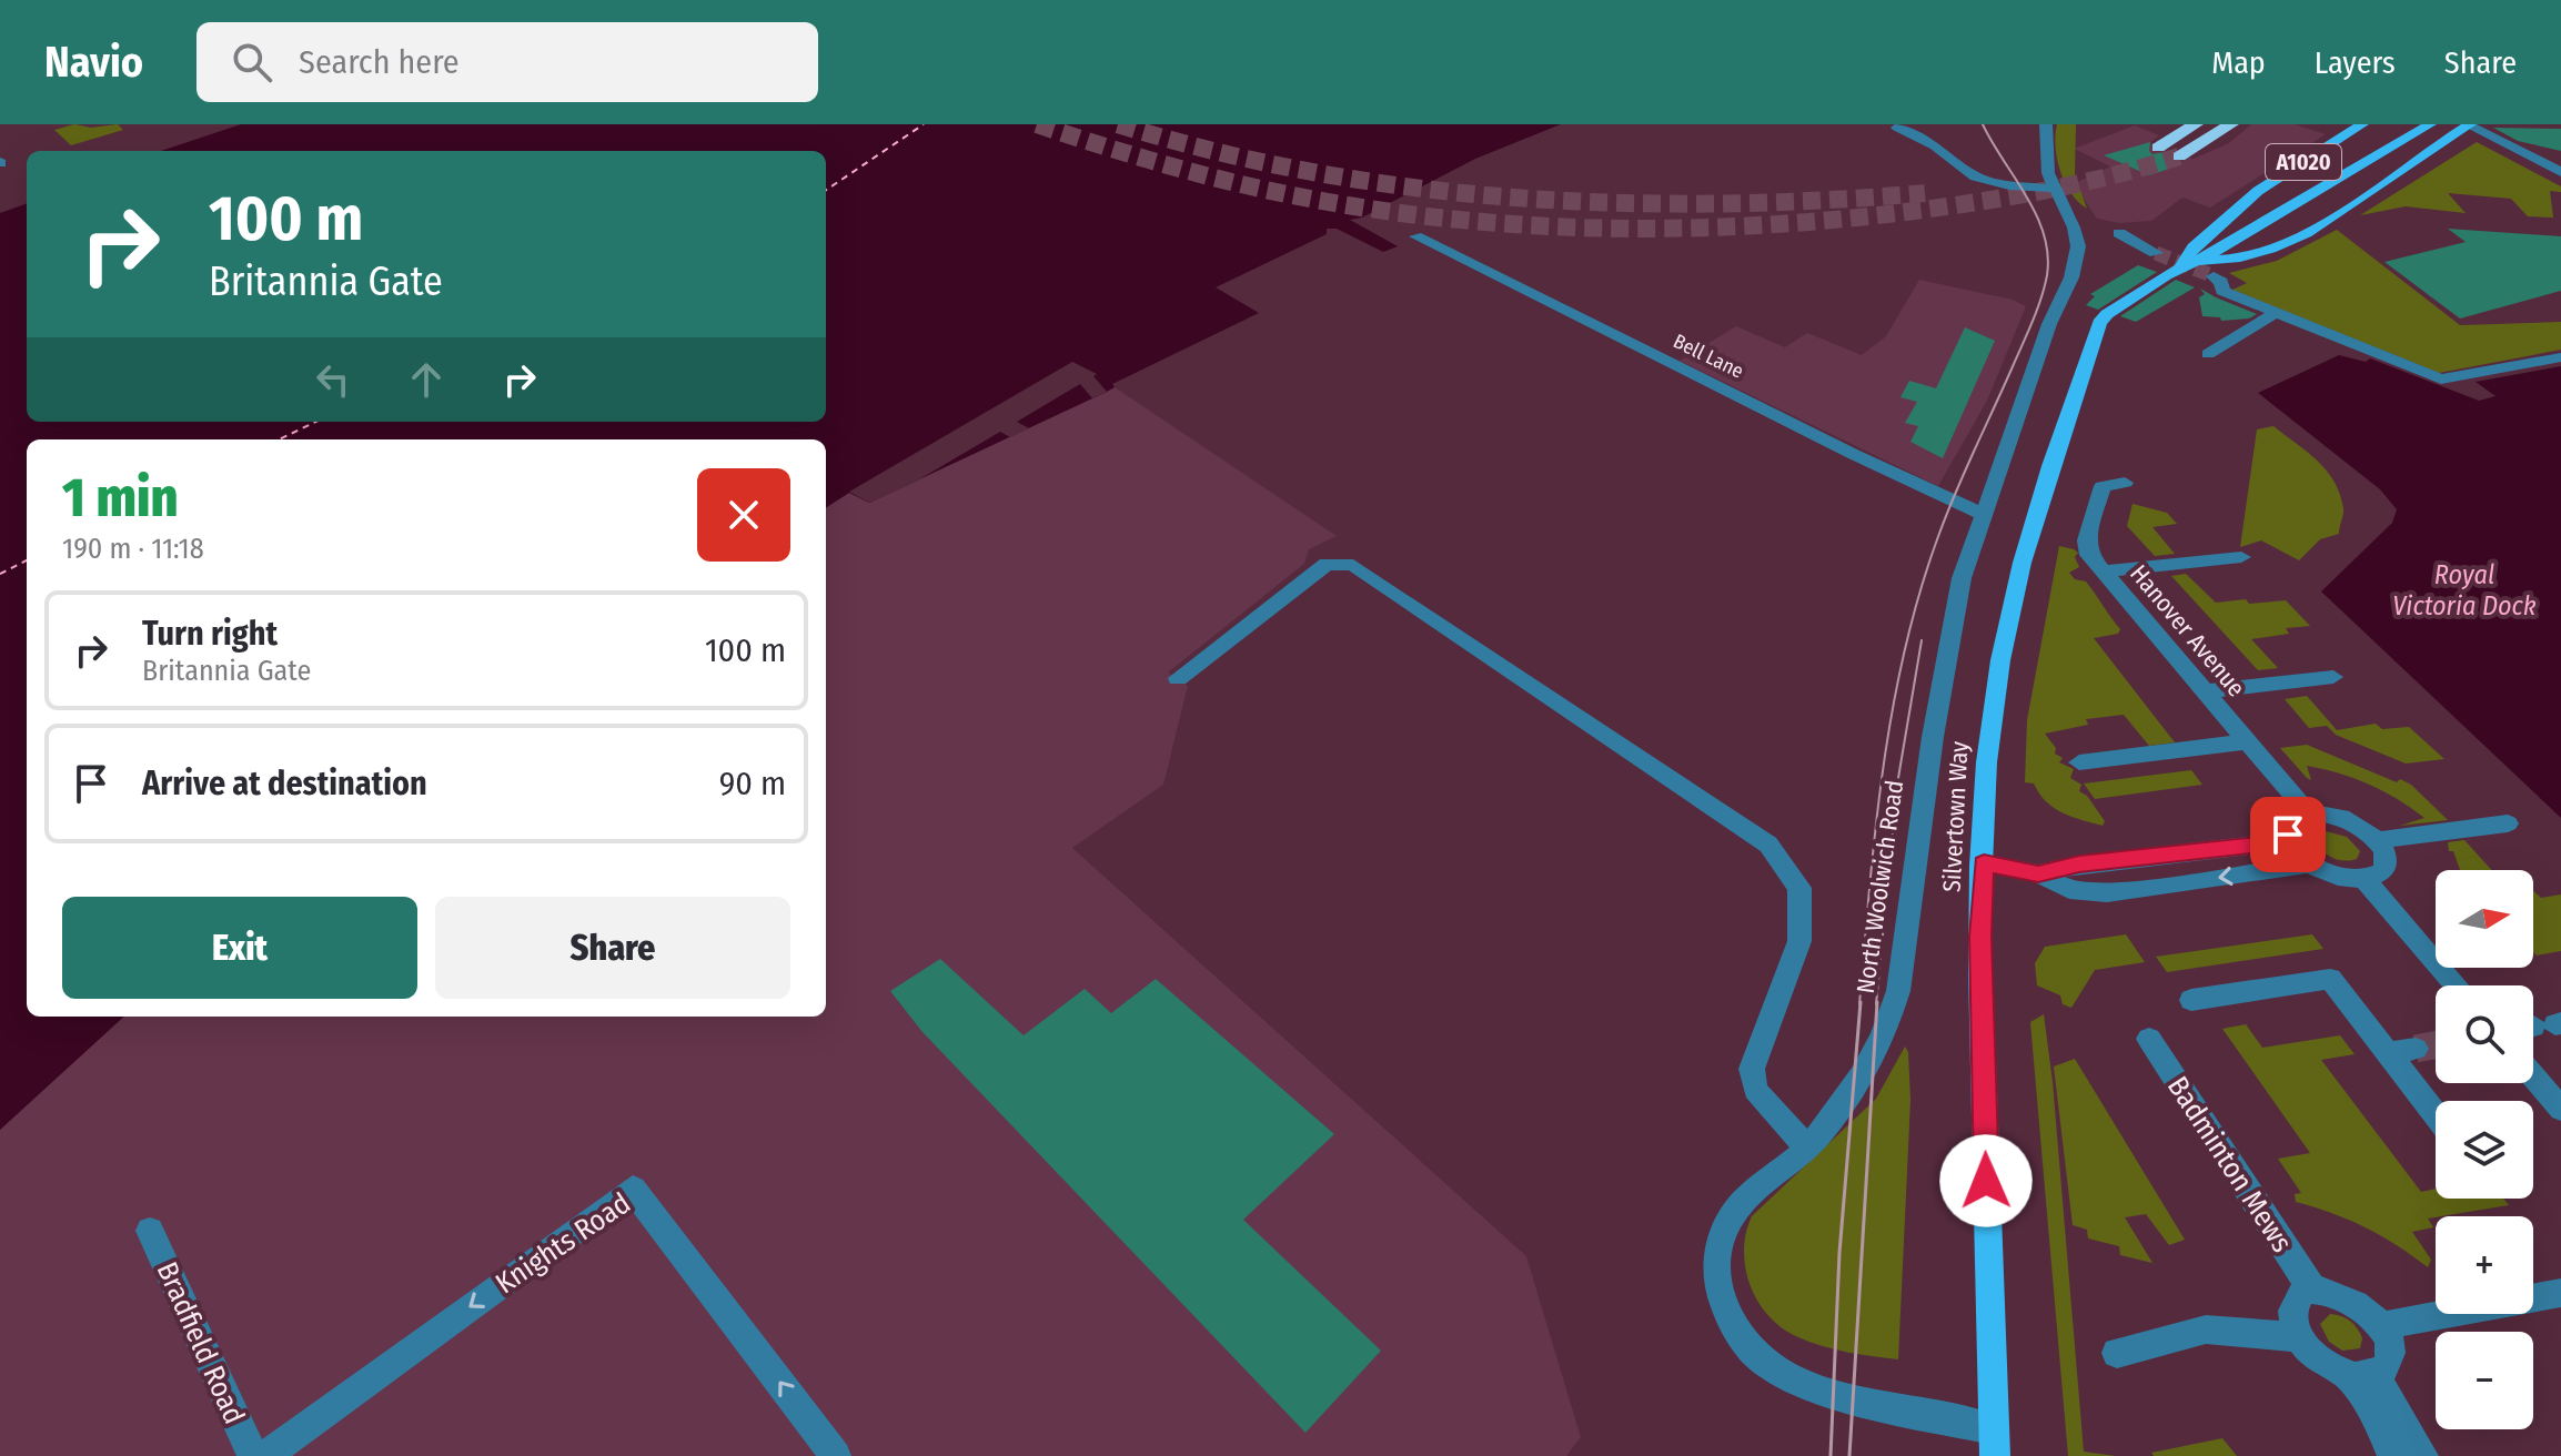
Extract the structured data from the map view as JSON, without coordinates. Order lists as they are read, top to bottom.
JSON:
{
  "streets": {
    "main road": ["A1020", "Silvertown Way"],
    "street": [
      "Bell Lane",
      "Hanover Avenue",
      "North Woolwich Road",
      "Badminton Mews",
      "Knights Road",
      "Bradfield Road"
    ]
  },
  "crossings": [
    ["Bell Lane", "North Woolwich Road"],
    ["Silvertown Way", "North Woolwich Road"]
  ],
  "water": ["Royal Victoria Dock"],
  "north": "right",
  "page": {
    "header": "Navio",
    "search": "Search here",
    "nav": ["Map", "Layers", "Share"],
    "turn": ["100 m", "Britannia Gate"],
    "heading": ["1 min", "190 m · 11:18"],
    "list": [
      {
        "name": "Turn right",
        "note": "Britannia Gate",
        "value": "100 m"
      },
      {
        "name": "Arrive at destination",
        "value": "90 m"
      }
    ],
    "map_buttons": ["+", "−"],
    "buttons": ["Exit", "Share"]
  }
}
